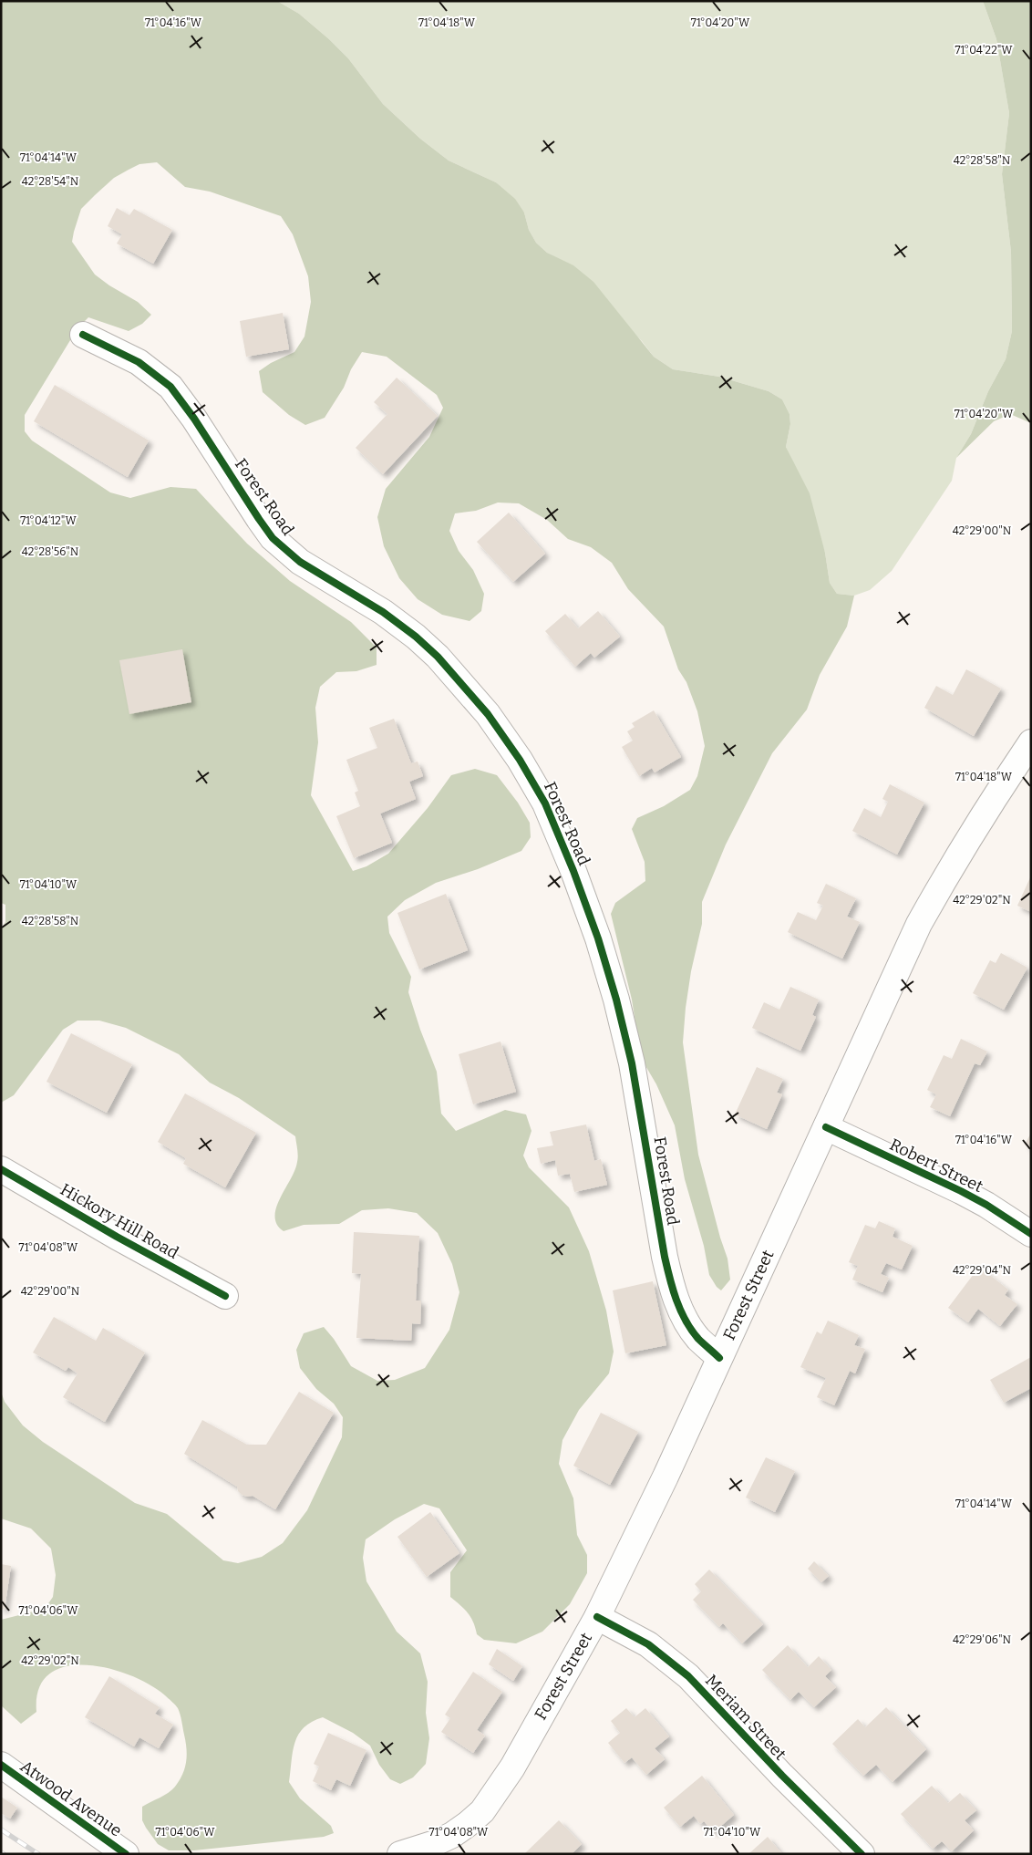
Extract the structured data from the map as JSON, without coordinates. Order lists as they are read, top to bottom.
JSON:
{
  "streets": {
    "street": [
      "Forest Road",
      "Robert Street",
      "Hickory Hill Road",
      "Forest Street",
      "Meriam Street",
      "Atwood Avenue"
    ]
  },
  "crossings": [
    ["Forest Road", "Forest Street"],
    ["Robert Street", "Forest Street"],
    ["Forest Street", "Meriam Street"]
  ],
  "coordinates": [
    "71°04'16\"W",
    "71°04'20\"W",
    "71°04'18\"W",
    "71°04'22\"W",
    "71°04'14\"W",
    "42°28'58\"N",
    "42°28'54\"N",
    "71°04'12\"W",
    "42°29'00\"N",
    "42°28'56\"N",
    "71°04'10\"W",
    "42°29'02\"N",
    "71°04'08\"W",
    "42°29'04\"N",
    "71°04'06\"W",
    "42°29'06\"N"
  ]
}
